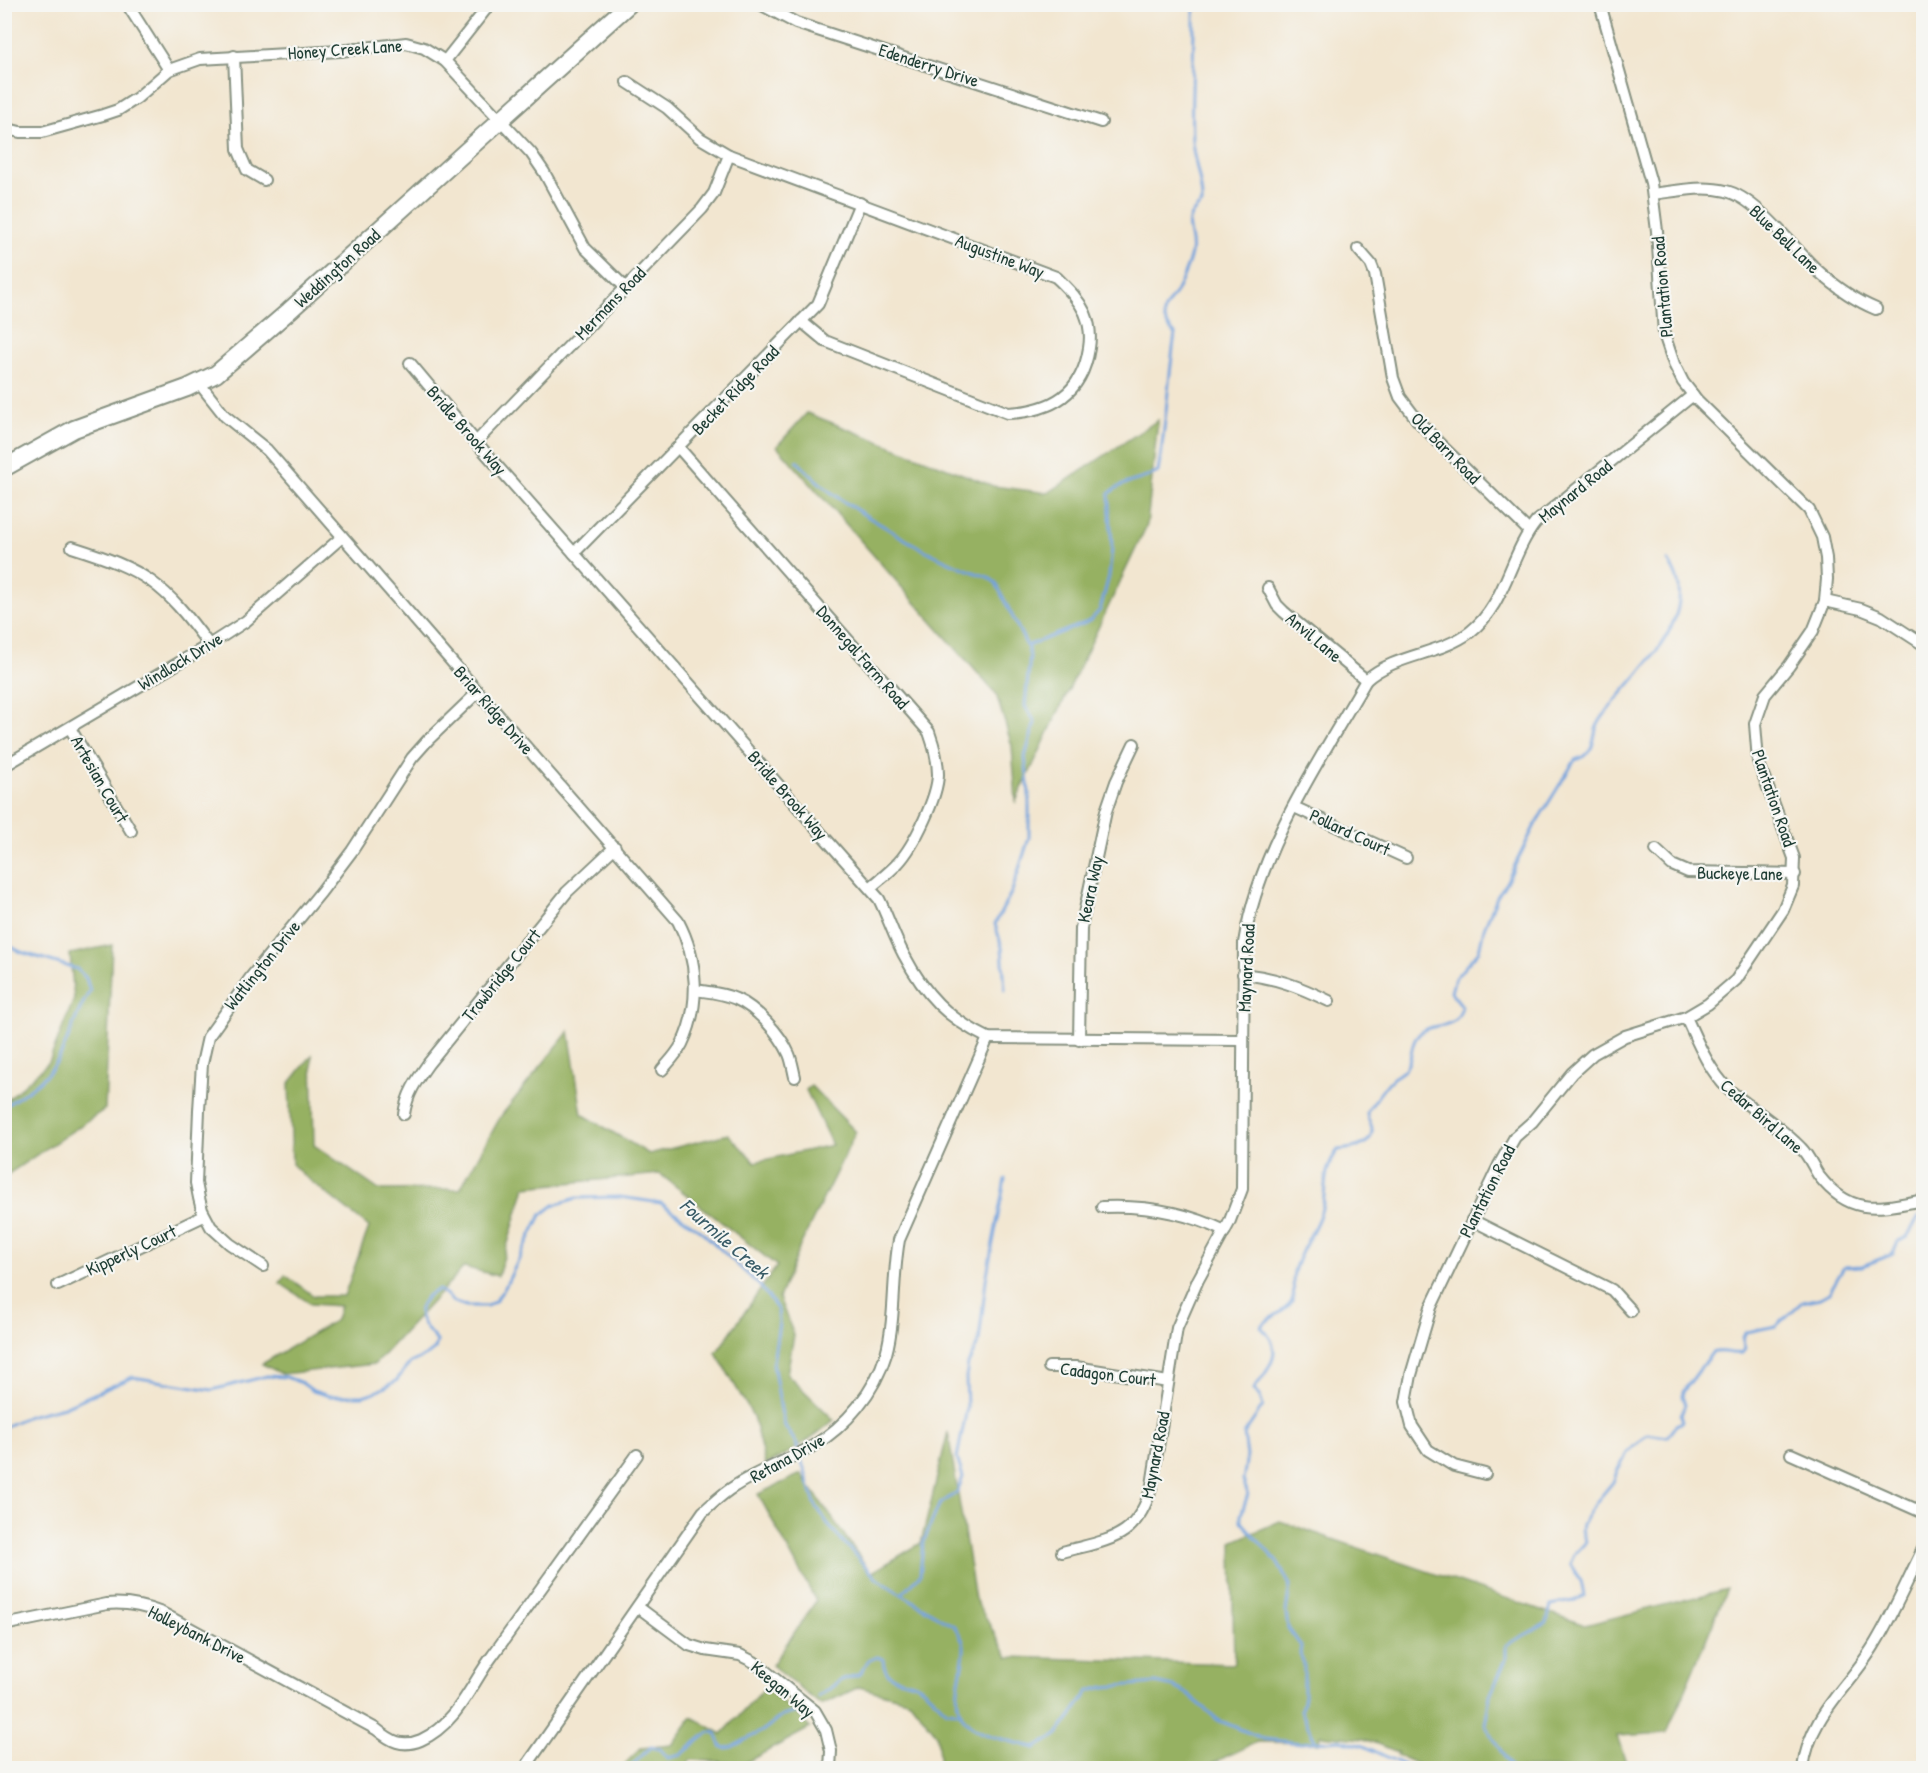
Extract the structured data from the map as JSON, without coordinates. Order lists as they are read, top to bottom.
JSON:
{
  "streets": {
    "main road": ["Weddington Road"],
    "street": [
      "Honey Creek Lane",
      "Edenderry Drive",
      "Blue Bell Lane",
      "Augustine Way",
      "Plantation Road",
      "Mermans Road",
      "Becket Ridge Road",
      "Bridle Brook Way",
      "Old Barn Road",
      "Maynard Road",
      "Anvil Lane",
      "Donnegal Farm Road",
      "Windlock Drive",
      "Briar Ridge Drive",
      "Artesian Court",
      "Pollard Court",
      "Buckeye Lane",
      "Keara Way",
      "Watlington Drive",
      "Trowbridge Court",
      "Cedar Bird Lane",
      "Kipperly Court",
      "Cadagon Court",
      "Retana Drive",
      "Holleybank Drive",
      "Keegan Way"
    ]
  },
  "crossings": [
    ["Honey Creek Lane", "Weddington Road"],
    ["Honey Creek Lane", "Mermans Road"],
    ["Blue Bell Lane", "Plantation Road"],
    ["Augustine Way", "Mermans Road"],
    ["Augustine Way", "Becket Ridge Road"],
    ["Weddington Road", "Briar Ridge Drive"],
    ["Plantation Road", "Maynard Road"],
    ["Plantation Road", "Buckeye Lane"],
    ["Plantation Road", "Cedar Bird Lane"],
    ["Mermans Road", "Bridle Brook Way"],
    ["Becket Ridge Road", "Bridle Brook Way"],
    ["Becket Ridge Road", "Donnegal Farm Road"],
    ["Bridle Brook Way", "Maynard Road"],
    ["Bridle Brook Way", "Donnegal Farm Road"],
    ["Bridle Brook Way", "Keara Way"],
    ["Bridle Brook Way", "Retana Drive"],
    ["Old Barn Road", "Maynard Road"],
    ["Maynard Road", "Anvil Lane"],
    ["Maynard Road", "Pollard Court"],
    ["Maynard Road", "Cadagon Court"],
    ["Windlock Drive", "Briar Ridge Drive"],
    ["Windlock Drive", "Artesian Court"],
    ["Briar Ridge Drive", "Watlington Drive"],
    ["Briar Ridge Drive", "Trowbridge Court"],
    ["Watlington Drive", "Kipperly Court"],
    ["Retana Drive", "Keegan Way"]
  ],
  "water": ["Fourmile Creek"]
}
